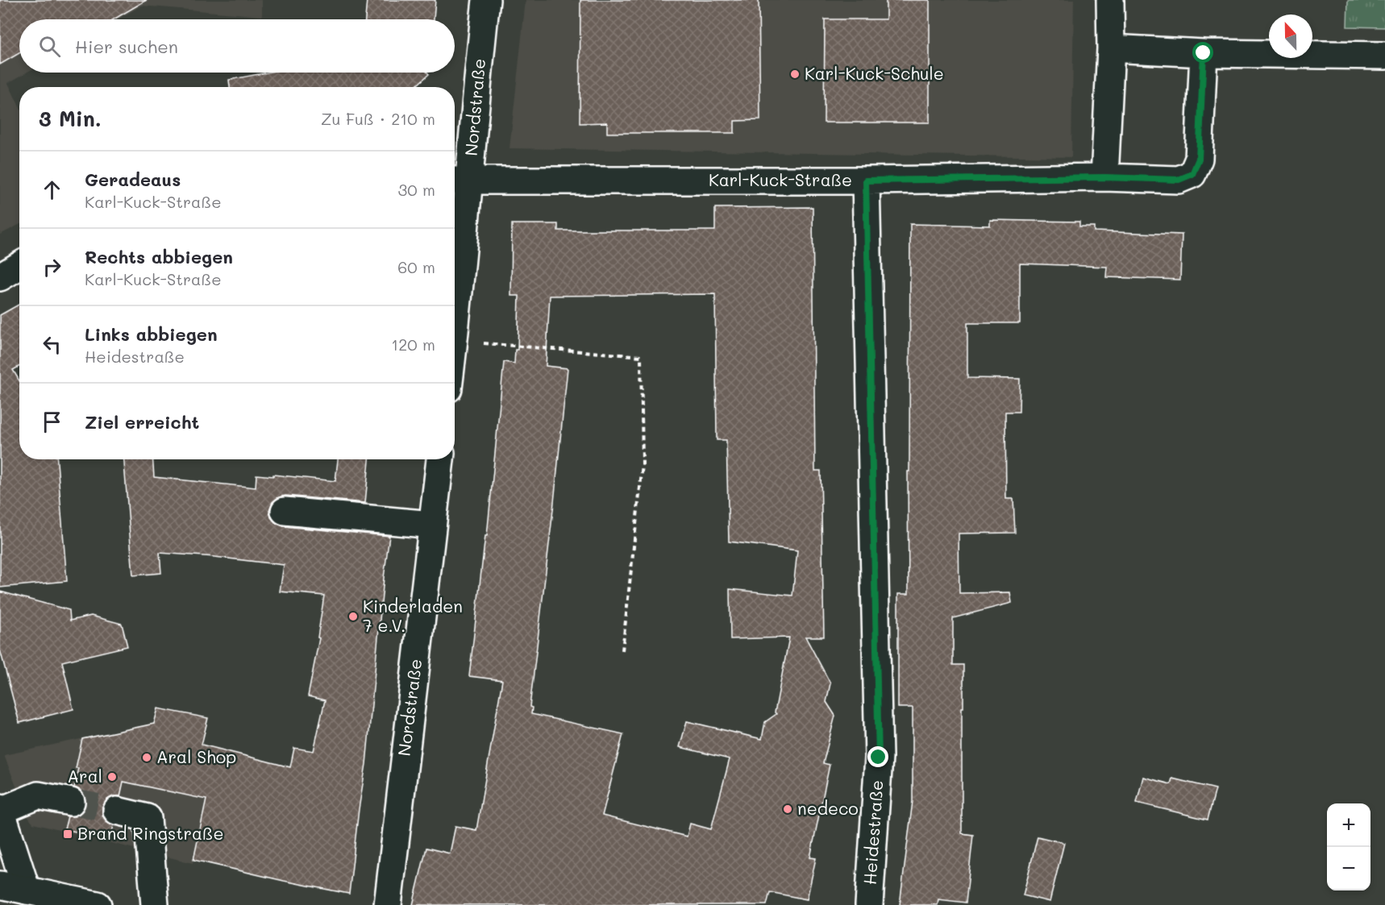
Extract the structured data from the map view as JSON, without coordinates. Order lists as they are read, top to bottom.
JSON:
{
  "streets": {
    "street": ["Nordstraße", "Karl-Kuck-Straße", "Heidestraße"]
  },
  "crossings": [
    ["Nordstraße", "Karl-Kuck-Straße"],
    ["Karl-Kuck-Straße", "Heidestraße"]
  ],
  "places": {
    "other": [
      "Karl-Kuck-Schule",
      "Kinderladen 7 e.V.",
      "Aral Shop",
      "Aral",
      "nedeco"
    ],
    "transit": ["Brand Ringstraße"]
  },
  "north": "top",
  "page": {
    "search": "Hier suchen",
    "heading": ["3 Min.", "Zu Fuß · 210 m"],
    "list": [
      ["Geradeaus", "Karl-Kuck-Straße", "30 m"],
      ["Rechts abbiegen", "Karl-Kuck-Straße", "60 m"],
      ["Links abbiegen", "Heidestraße", "120 m"],
      "Ziel erreicht"
    ],
    "map_buttons": ["+", "−"]
  }
}
